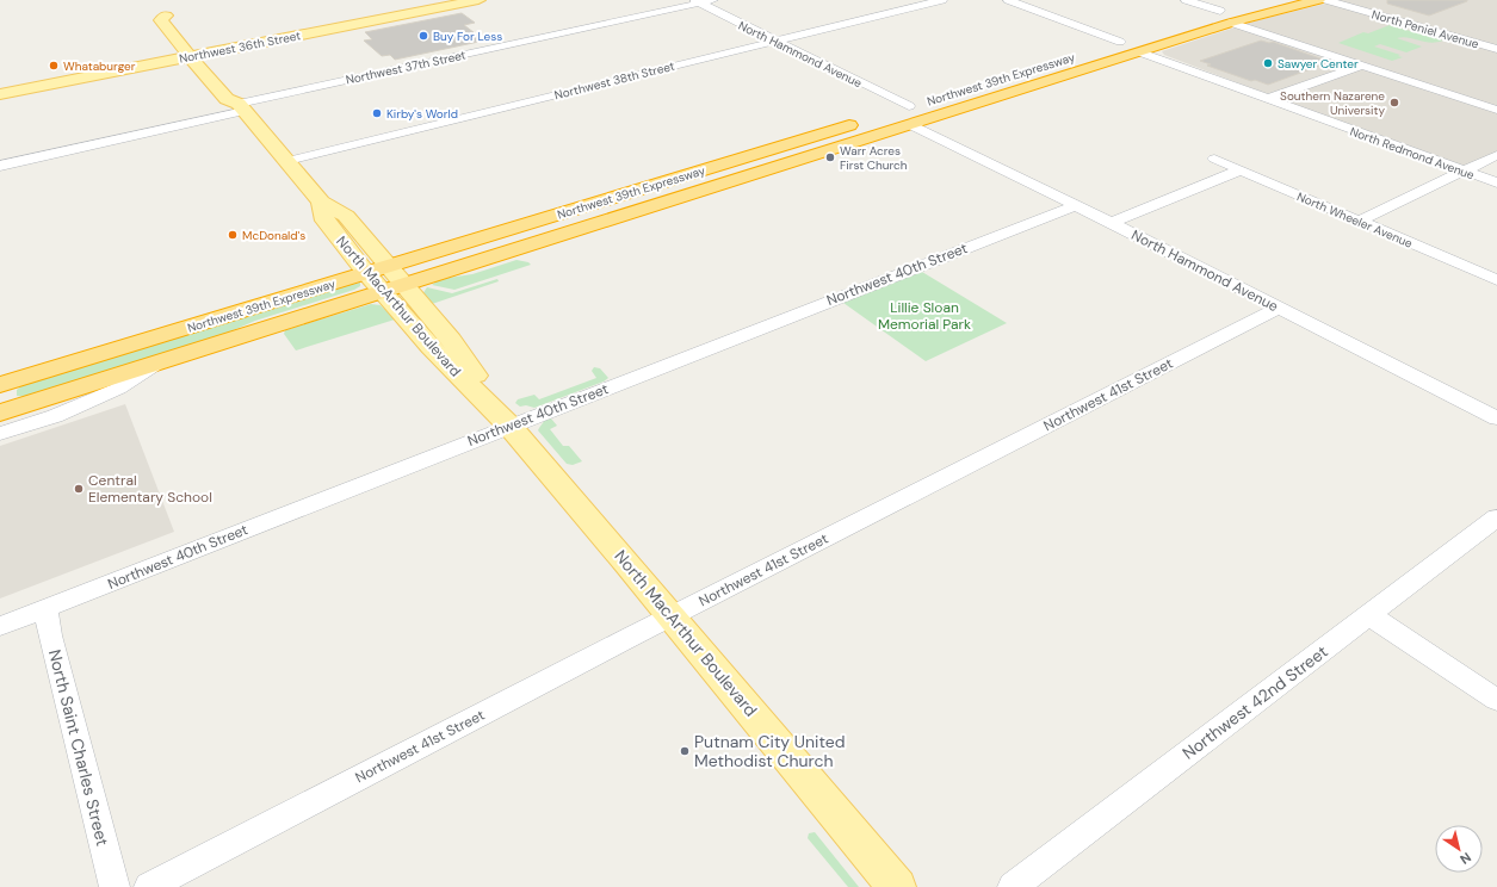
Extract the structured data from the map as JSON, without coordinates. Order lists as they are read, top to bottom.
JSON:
{
  "streets": {
    "highway": ["Northwest 39th Expressway"],
    "main road": ["Northwest 36th Street", "North MacArthur Boulevard"],
    "street": [
      "North Peniel Avenue",
      "North Hammond Avenue",
      "Northwest 37th Street",
      "Northwest 38th Street",
      "North Redmond Avenue",
      "North Wheeler Avenue",
      "Northwest 40th Street",
      "Northwest 41st Street",
      "Northwest 42nd Street",
      "North Saint Charles Street"
    ]
  },
  "crossings": [
    ["Northwest 36th Street", "North MacArthur Boulevard"],
    ["North Hammond Avenue", "Northwest 37th Street"],
    ["North Hammond Avenue", "Northwest 39th Expressway"],
    ["North Hammond Avenue", "Northwest 38th Street"],
    ["North Hammond Avenue", "Northwest 40th Street"],
    ["North Hammond Avenue", "Northwest 41st Street"],
    ["Northwest 37th Street", "North MacArthur Boulevard"],
    ["Northwest 39th Expressway", "North Redmond Avenue"],
    ["Northwest 39th Expressway", "North MacArthur Boulevard"],
    ["Northwest 38th Street", "North MacArthur Boulevard"],
    ["Northwest 40th Street", "North MacArthur Boulevard"],
    ["Northwest 40th Street", "North Saint Charles Street"],
    ["North MacArthur Boulevard", "Northwest 41st Street"]
  ],
  "parks": ["Lillie Sloan Memorial Park"],
  "places": [
    "Buy For Less",
    "Sawyer Center",
    "Whataburger",
    "Southern Nazarene University",
    "Kirby's World",
    "Warr Acres First Church",
    "McDonald's",
    "Central Elementary School",
    "Putnam City United Methodist Church"
  ],
  "north": "bottom right"
}
